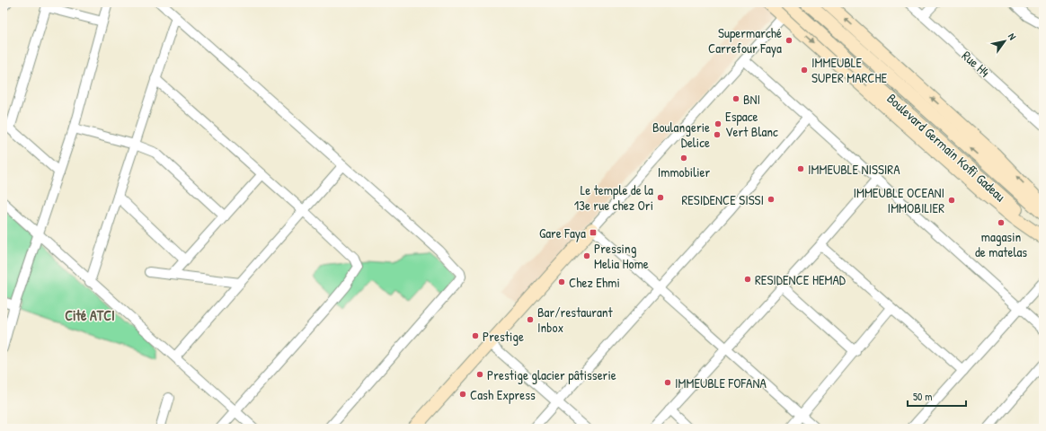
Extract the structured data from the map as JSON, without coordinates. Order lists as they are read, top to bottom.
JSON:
{
  "streets": {
    "main road": ["Boulevard Germain Koffi Gadeau"],
    "street": ["Rue H4"]
  },
  "districts": ["Cité ATCI"],
  "places": {
    "other": [
      "Supermarché Carrefour Faya",
      "IMMEUBLE SUPER MARCHE",
      "BNI",
      "Espace Vert Blanc",
      "Boulangerie Delice",
      "Immobilier",
      "IMMEUBLE NISSIRA",
      "Le temple de la 13e rue chez Ori",
      "RESIDENCE SISSI",
      "IMMEUBLE OCEANI IMMOBILIER",
      "magasin de matelas",
      "Pressing Melia Home",
      "RESIDENCE HEMAD",
      "Chez Ehmi",
      "Bar/restaurant Inbox",
      "Prestige",
      "Prestige glacier pâtisserie",
      "IMMEUBLE FOFANA",
      "Cash Express"
    ],
    "transit": ["Gare Faya"]
  },
  "scale_bar": "50 m",
  "north": "top right"
}
